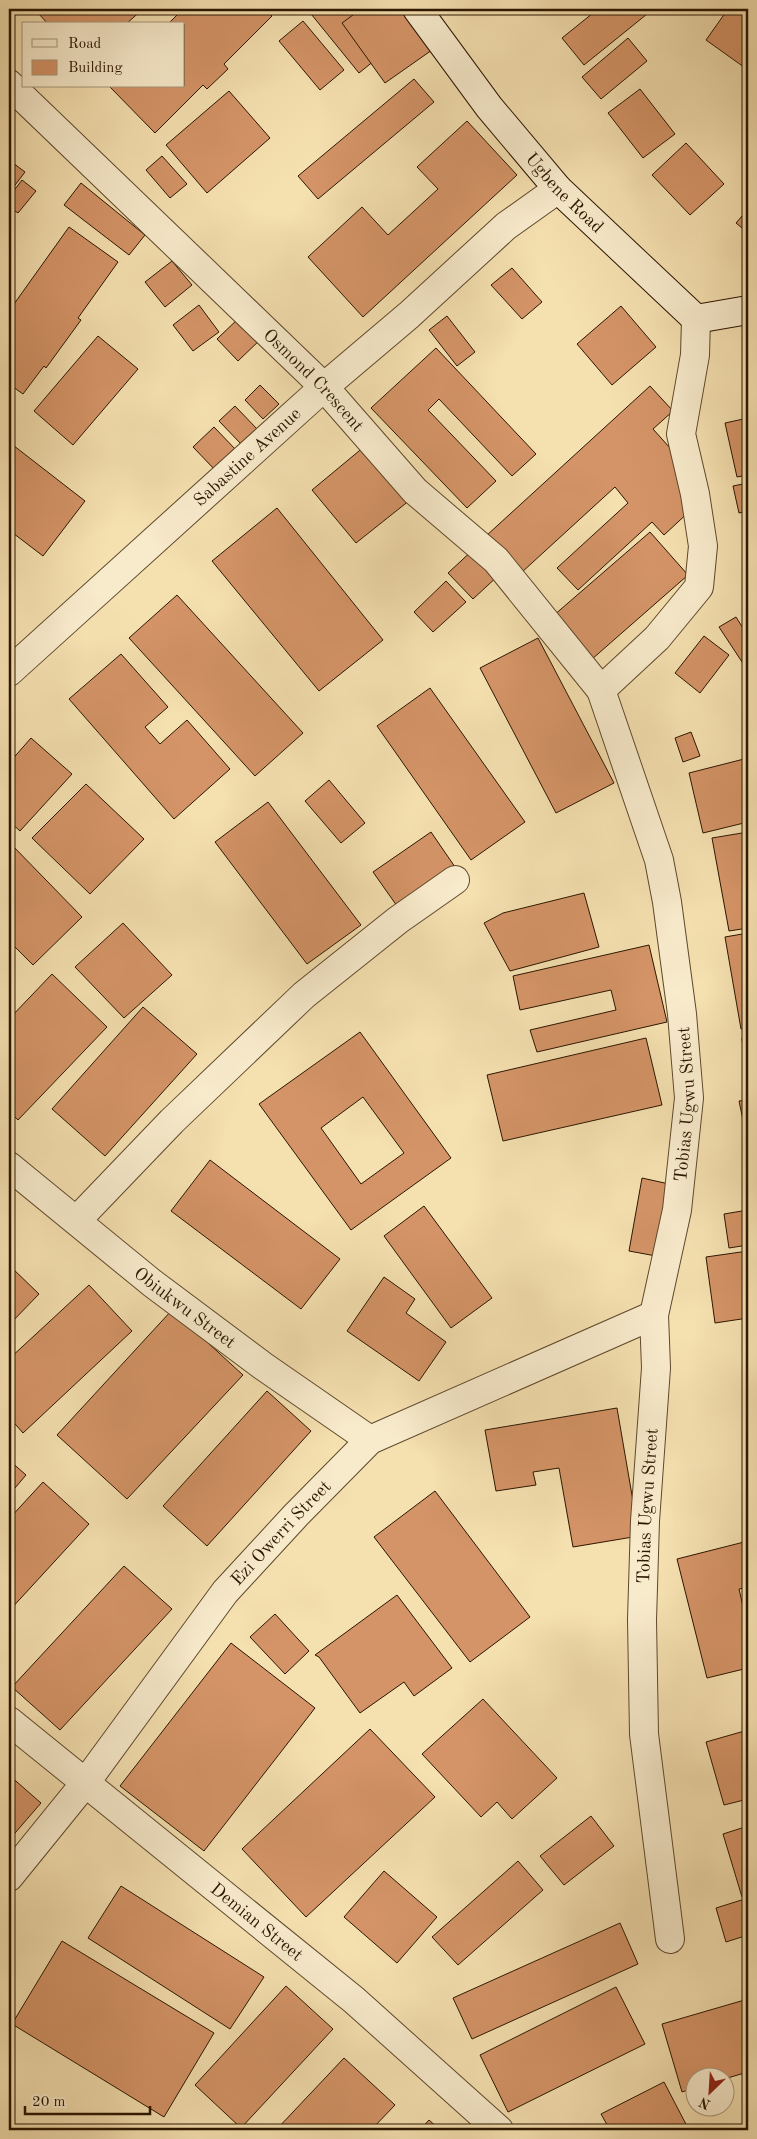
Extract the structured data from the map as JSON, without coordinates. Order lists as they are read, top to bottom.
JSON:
{
  "streets": {
    "street": [
      "Ugbene Road",
      "Osmond Crescent",
      "Sabastine Avenue",
      "Tobias Ugwu Street",
      "Obiukwu Street",
      "Ezi Owerri Street",
      "Demian Street"
    ]
  },
  "crossings": [
    ["Ugbene Road", "Sabastine Avenue"],
    ["Osmond Crescent", "Sabastine Avenue"],
    ["Osmond Crescent", "Tobias Ugwu Street"],
    ["Tobias Ugwu Street", "Ezi Owerri Street"],
    ["Obiukwu Street", "Ezi Owerri Street"],
    ["Ezi Owerri Street", "Demian Street"]
  ],
  "legend": ["Road", "Building"],
  "scale_bar": "20 m",
  "north": "bottom left"
}
